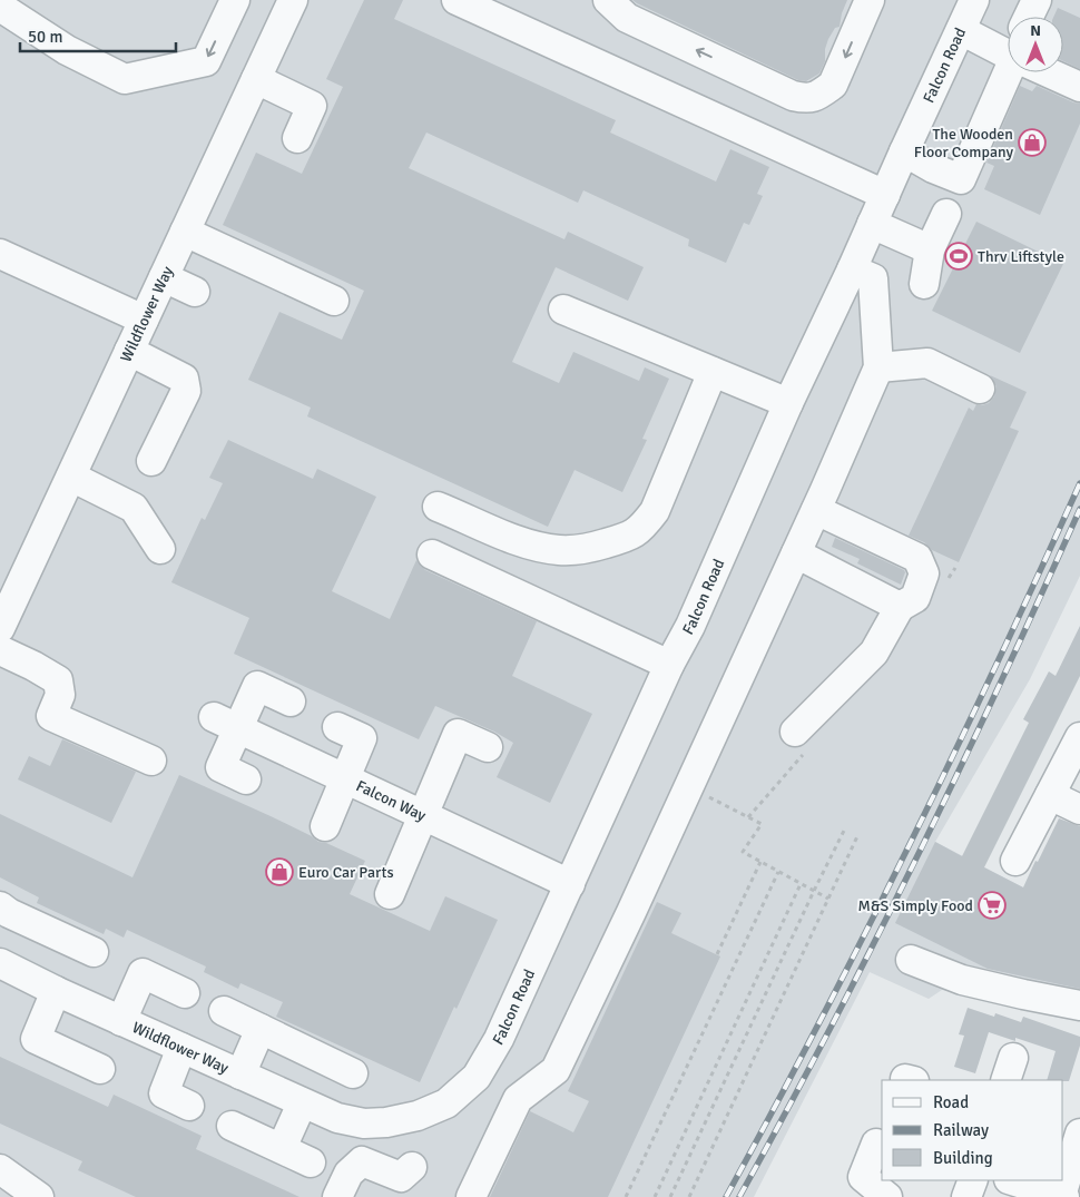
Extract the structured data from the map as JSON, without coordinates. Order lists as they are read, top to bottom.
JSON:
{
  "streets": {
    "street": ["Falcon Road", "Wildflower Way", "Falcon Way"]
  },
  "crossings": [
    ["Falcon Road", "Wildflower Way"],
    ["Falcon Road", "Falcon Way"]
  ],
  "places": {
    "shop": ["The Wooden Floor Company", "Euro Car Parts"],
    "sports": ["Thrv Liftstyle"],
    "supermarket": ["M&S Simply Food"]
  },
  "legend": ["Road", "Railway", "Building"],
  "scale_bar": "50 m",
  "north": "top"
}
